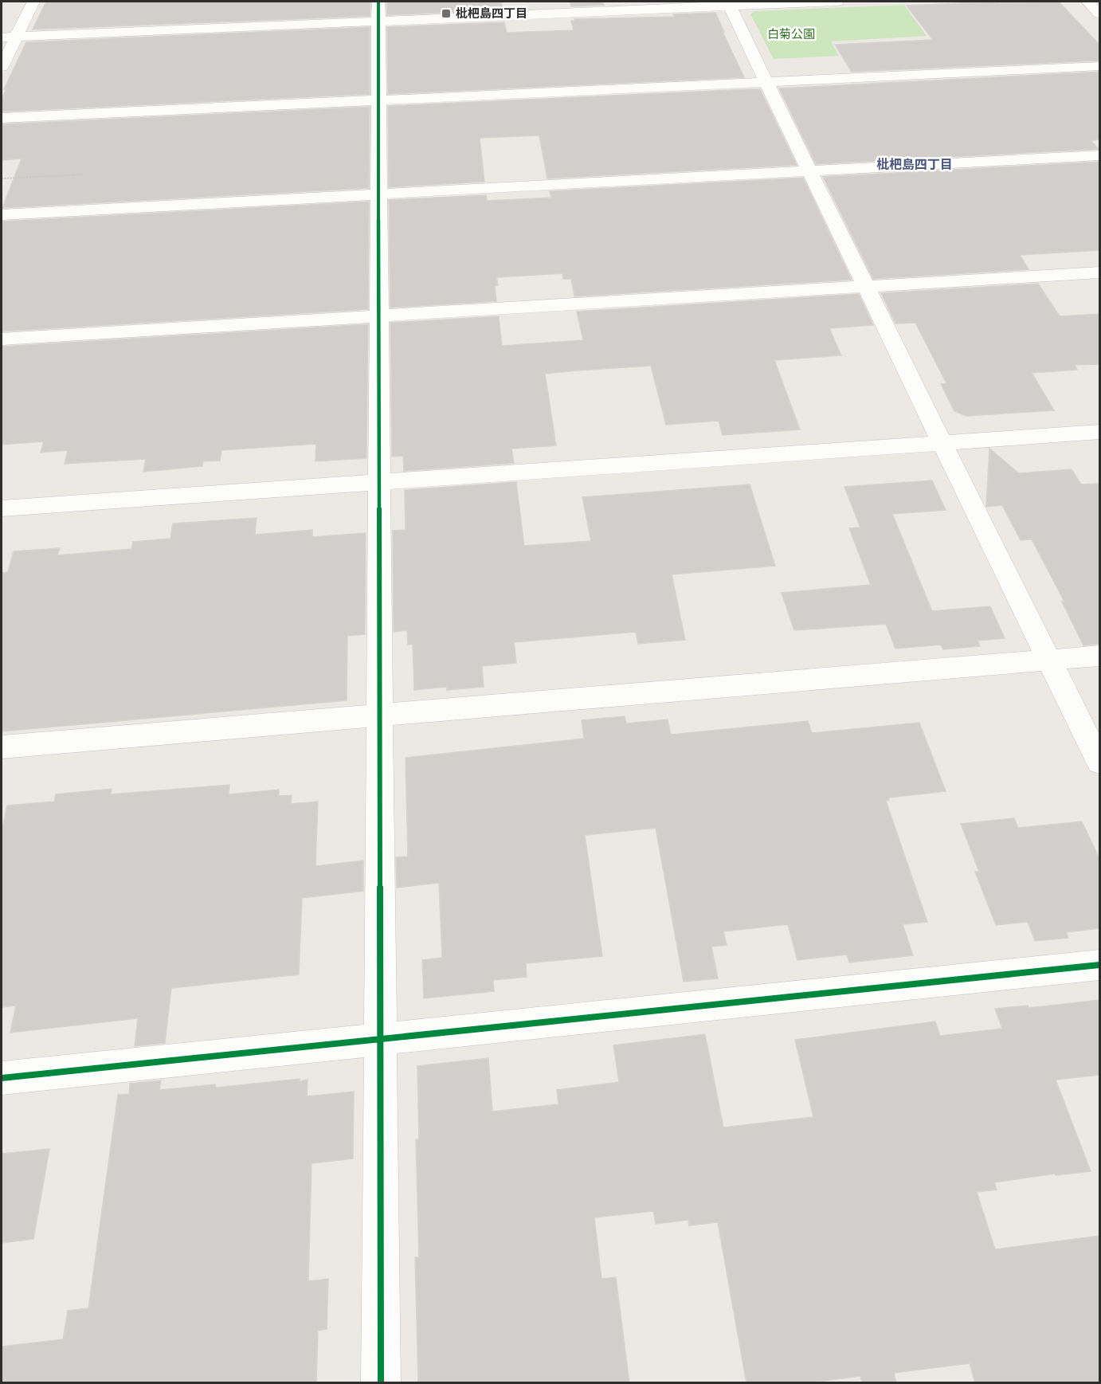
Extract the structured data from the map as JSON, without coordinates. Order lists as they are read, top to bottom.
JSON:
{
  "districts": ["枇杷島四丁目"],
  "parks": ["白菊公園"],
  "places": {
    "transit": ["枇杷島四丁目"]
  }
}
